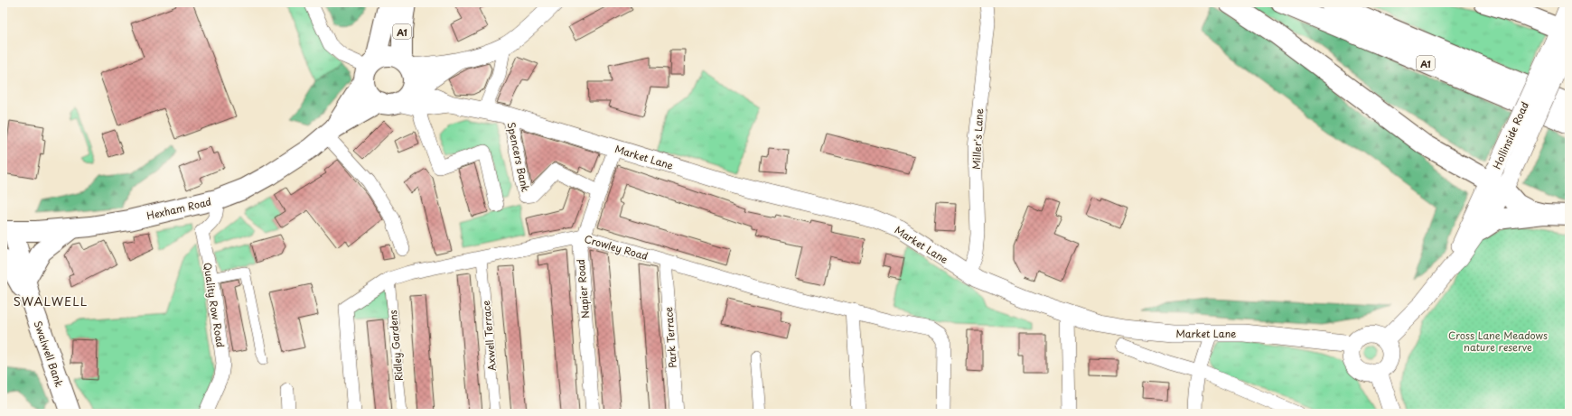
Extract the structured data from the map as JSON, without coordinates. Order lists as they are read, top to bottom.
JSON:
{
  "streets": {
    "main road": ["A1", "Hexham Road", "Swalwell Bank"],
    "street": [
      "Hollinside Road",
      "Miller's Lane",
      "Spencers Bank",
      "Market Lane",
      "Crowley Road",
      "Napier Road",
      "Quality Row Road",
      "Axwell Terrace",
      "Park Terrace",
      "Ridley Gardens"
    ]
  },
  "crossings": [
    ["A1", "Market Lane"],
    ["A1", "Hexham Road"],
    ["Hollinside Road", "Market Lane"],
    ["Miller's Lane", "Market Lane"],
    ["Spencers Bank", "Market Lane"],
    ["Spencers Bank", "Napier Road"],
    ["Market Lane", "Hexham Road"],
    ["Market Lane", "Napier Road"],
    ["Hexham Road", "Quality Row Road"],
    ["Hexham Road", "Swalwell Bank"],
    ["Crowley Road", "Napier Road"],
    ["Crowley Road", "Axwell Terrace"],
    ["Crowley Road", "Park Terrace"],
    ["Crowley Road", "Ridley Gardens"]
  ],
  "districts": ["SWALWELL"],
  "parks": ["Cross Lane Meadows nature reserve"]
}
